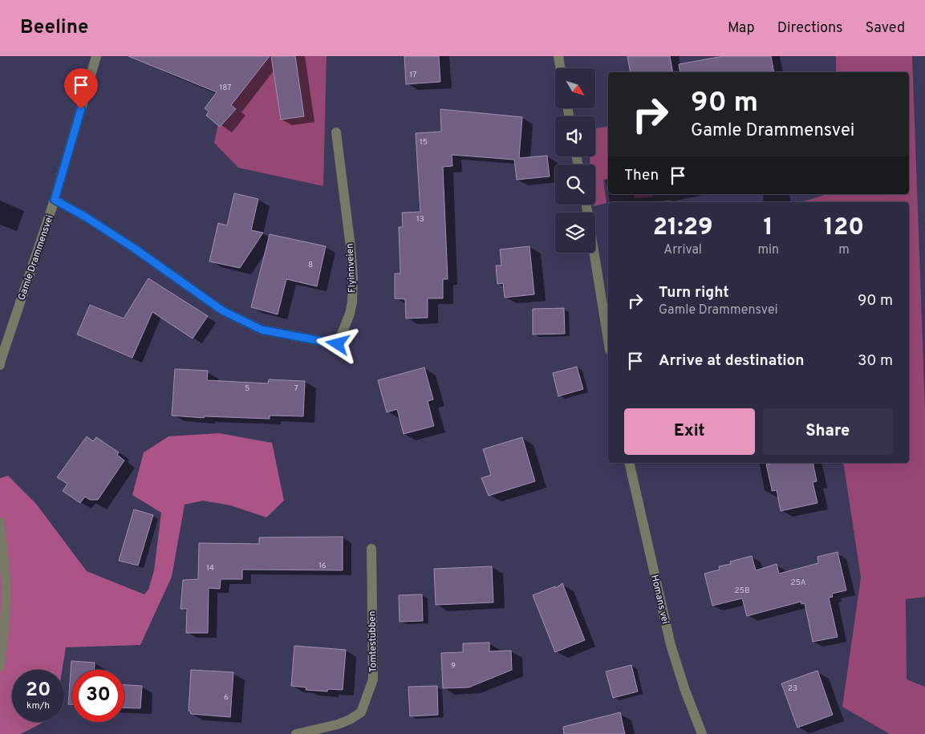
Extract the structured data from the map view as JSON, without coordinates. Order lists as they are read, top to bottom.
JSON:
{
  "streets": {
    "street": [
      "Gamle Drammensvei",
      "Flyinnveien",
      "Homans vei",
      "Tomtestubben"
    ]
  },
  "crossings": [
    ["Gamle Drammensvei", "Flyinnveien"]
  ],
  "house_numbers": [
    "17",
    "187",
    "15",
    "13",
    "8",
    "5",
    "7",
    "16",
    "14",
    "25A",
    "25B",
    "9",
    "23",
    "6"
  ],
  "north": "bottom right",
  "page": {
    "header": "Beeline",
    "nav": ["Map", "Directions", "Saved"],
    "turn": ["90 m", "Gamle Drammensvei"],
    "then": "Then",
    "eta": [
      "21:29",
      "Arrival",
      "1",
      "min",
      "120",
      "m"
    ],
    "list": [
      {
        "name": "Turn right",
        "note": "Gamle Drammensvei",
        "value": "90 m"
      },
      {
        "name": "Arrive at destination",
        "value": "30 m"
      }
    ],
    "buttons": ["Exit", "Share"],
    "speed": "20 km/h",
    "limit": "30"
  }
}
